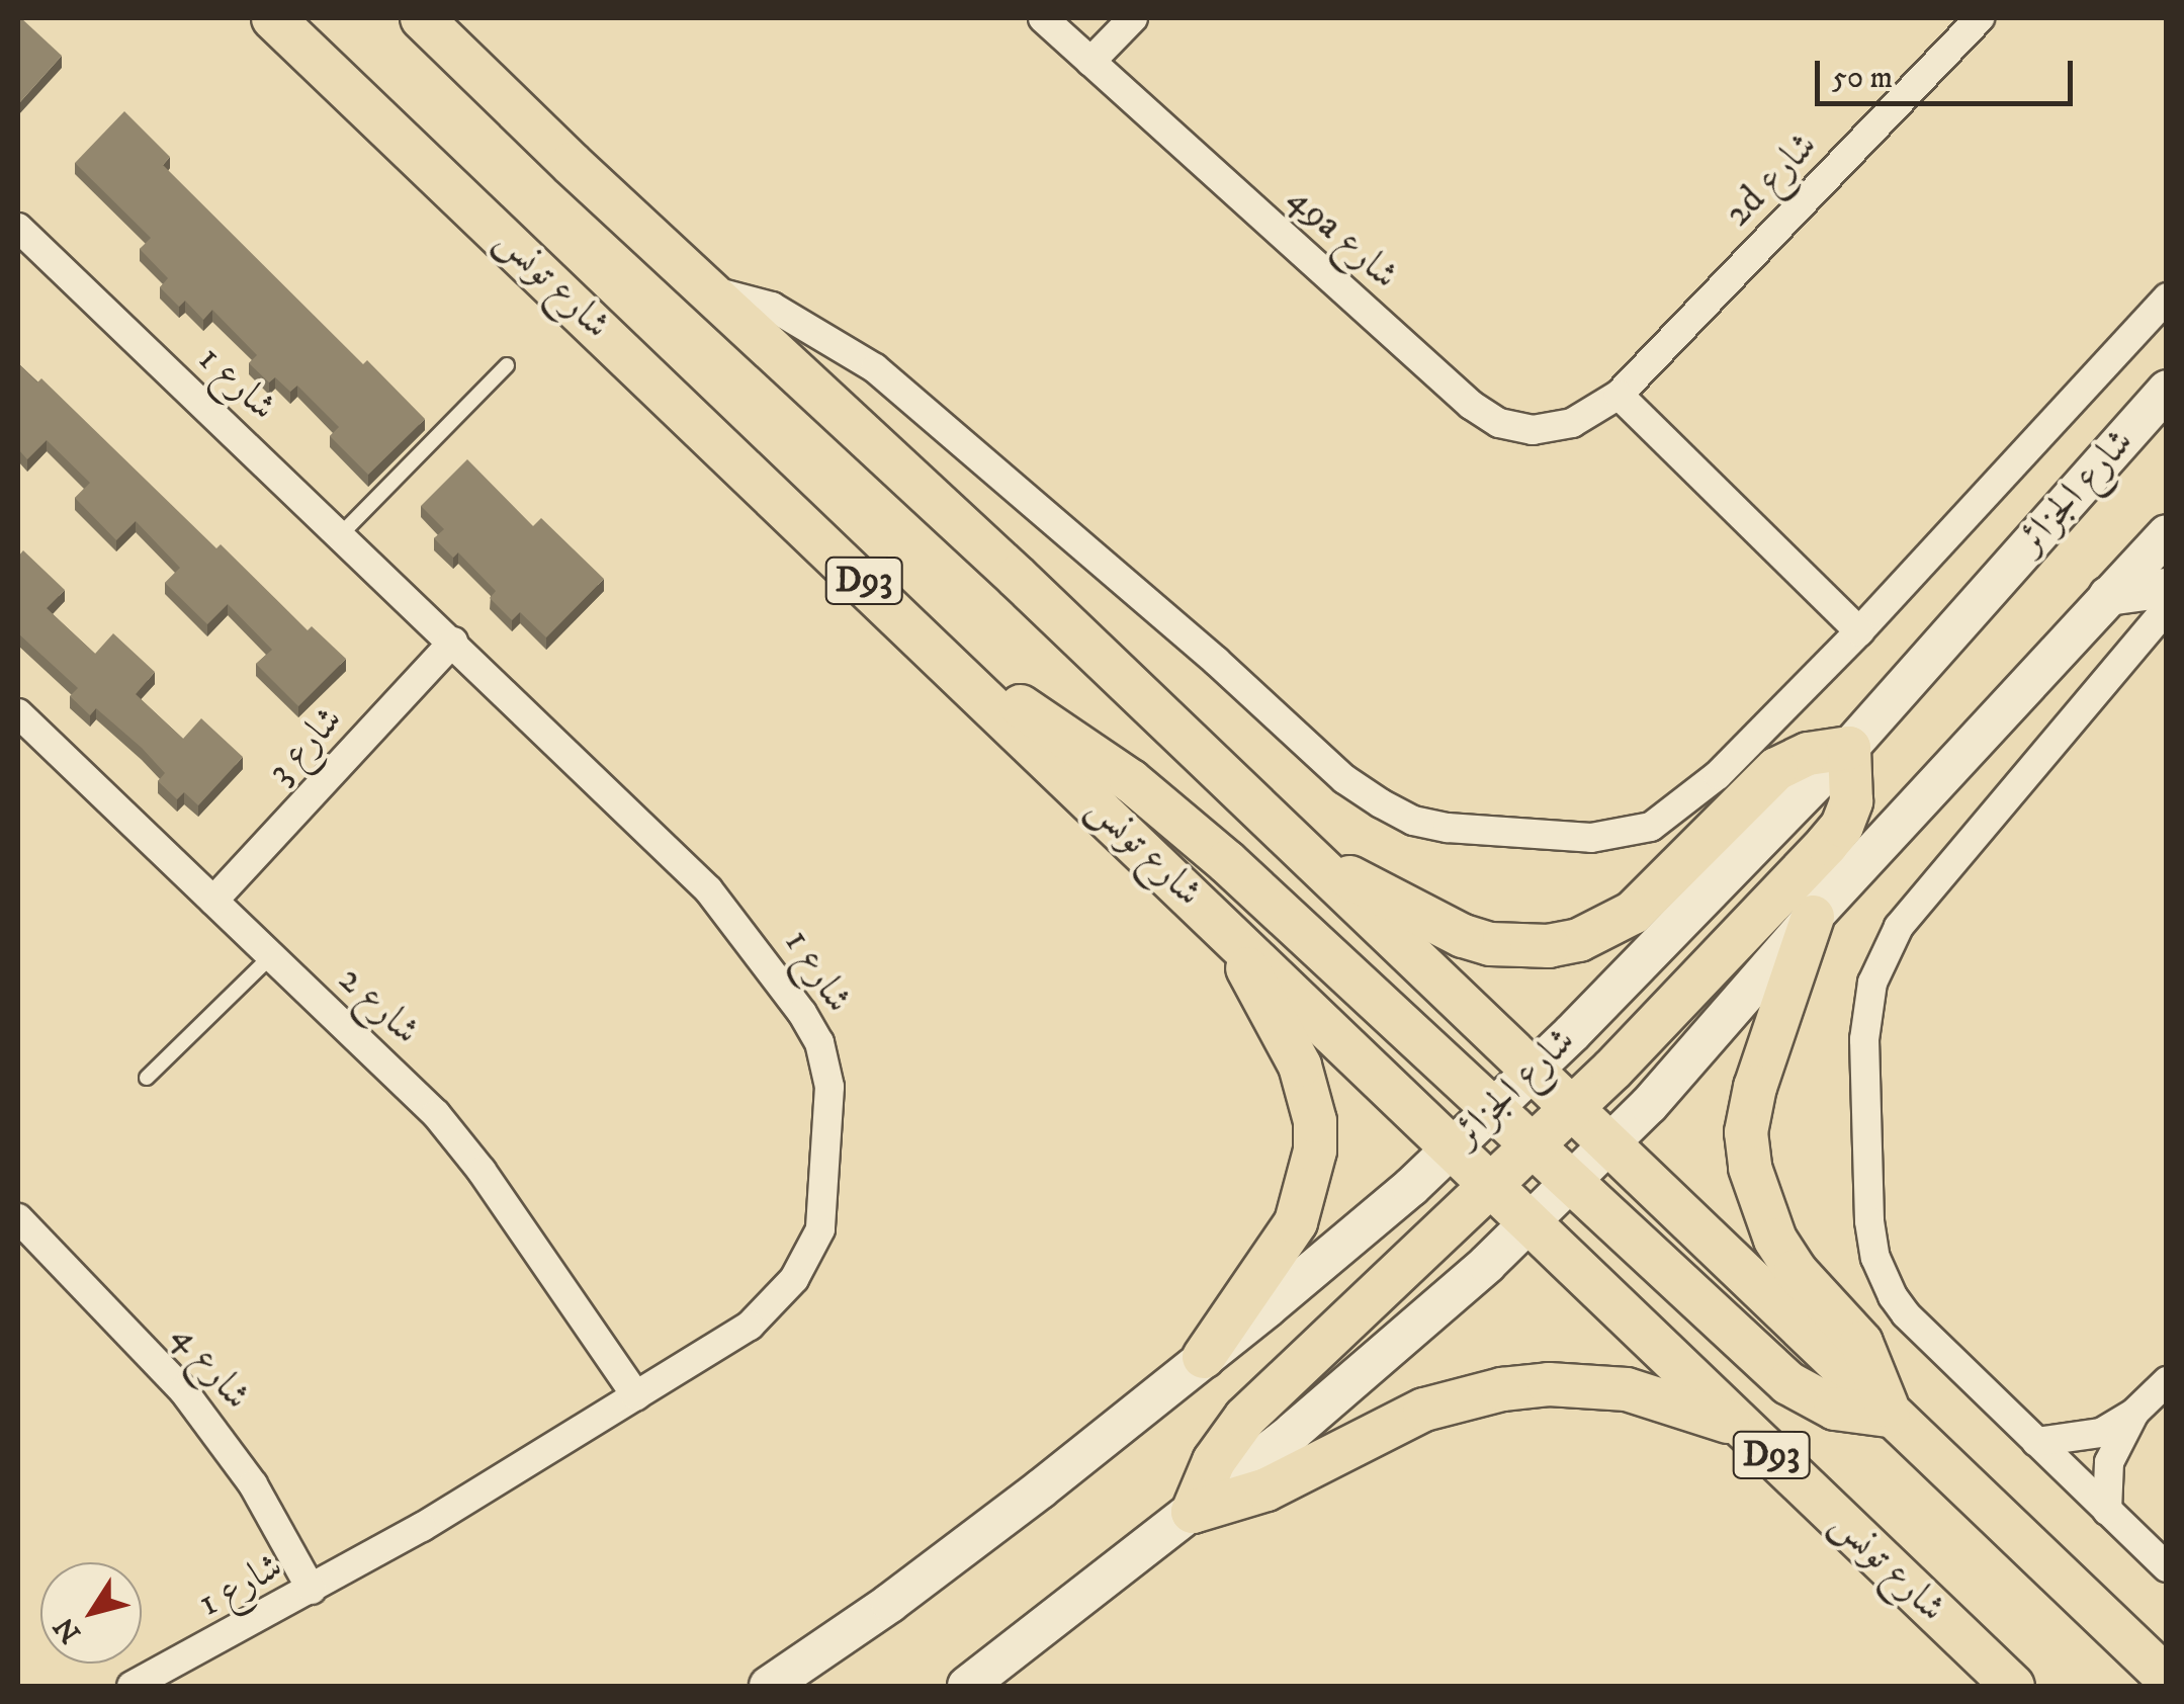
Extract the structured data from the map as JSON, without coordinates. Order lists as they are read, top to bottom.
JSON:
{
  "streets": {
    "main road": ["شارع تونس", "شارع الجزائر", "D93"],
    "street": [
      "2d شارع",
      "49a شارع",
      "شارع 1",
      "شارع 3",
      "شارع 2",
      "شارع 4"
    ]
  },
  "crossings": [
    ["2d شارع", "49a شارع"],
    ["شارع تونس", "شارع الجزائر"],
    ["شارع 1", "شارع 3"],
    ["شارع 1", "شارع 2"],
    ["شارع 1", "شارع 4"],
    ["شارع 3", "شارع 2"]
  ],
  "scale_bar": "50 m",
  "north": "bottom left"
}
